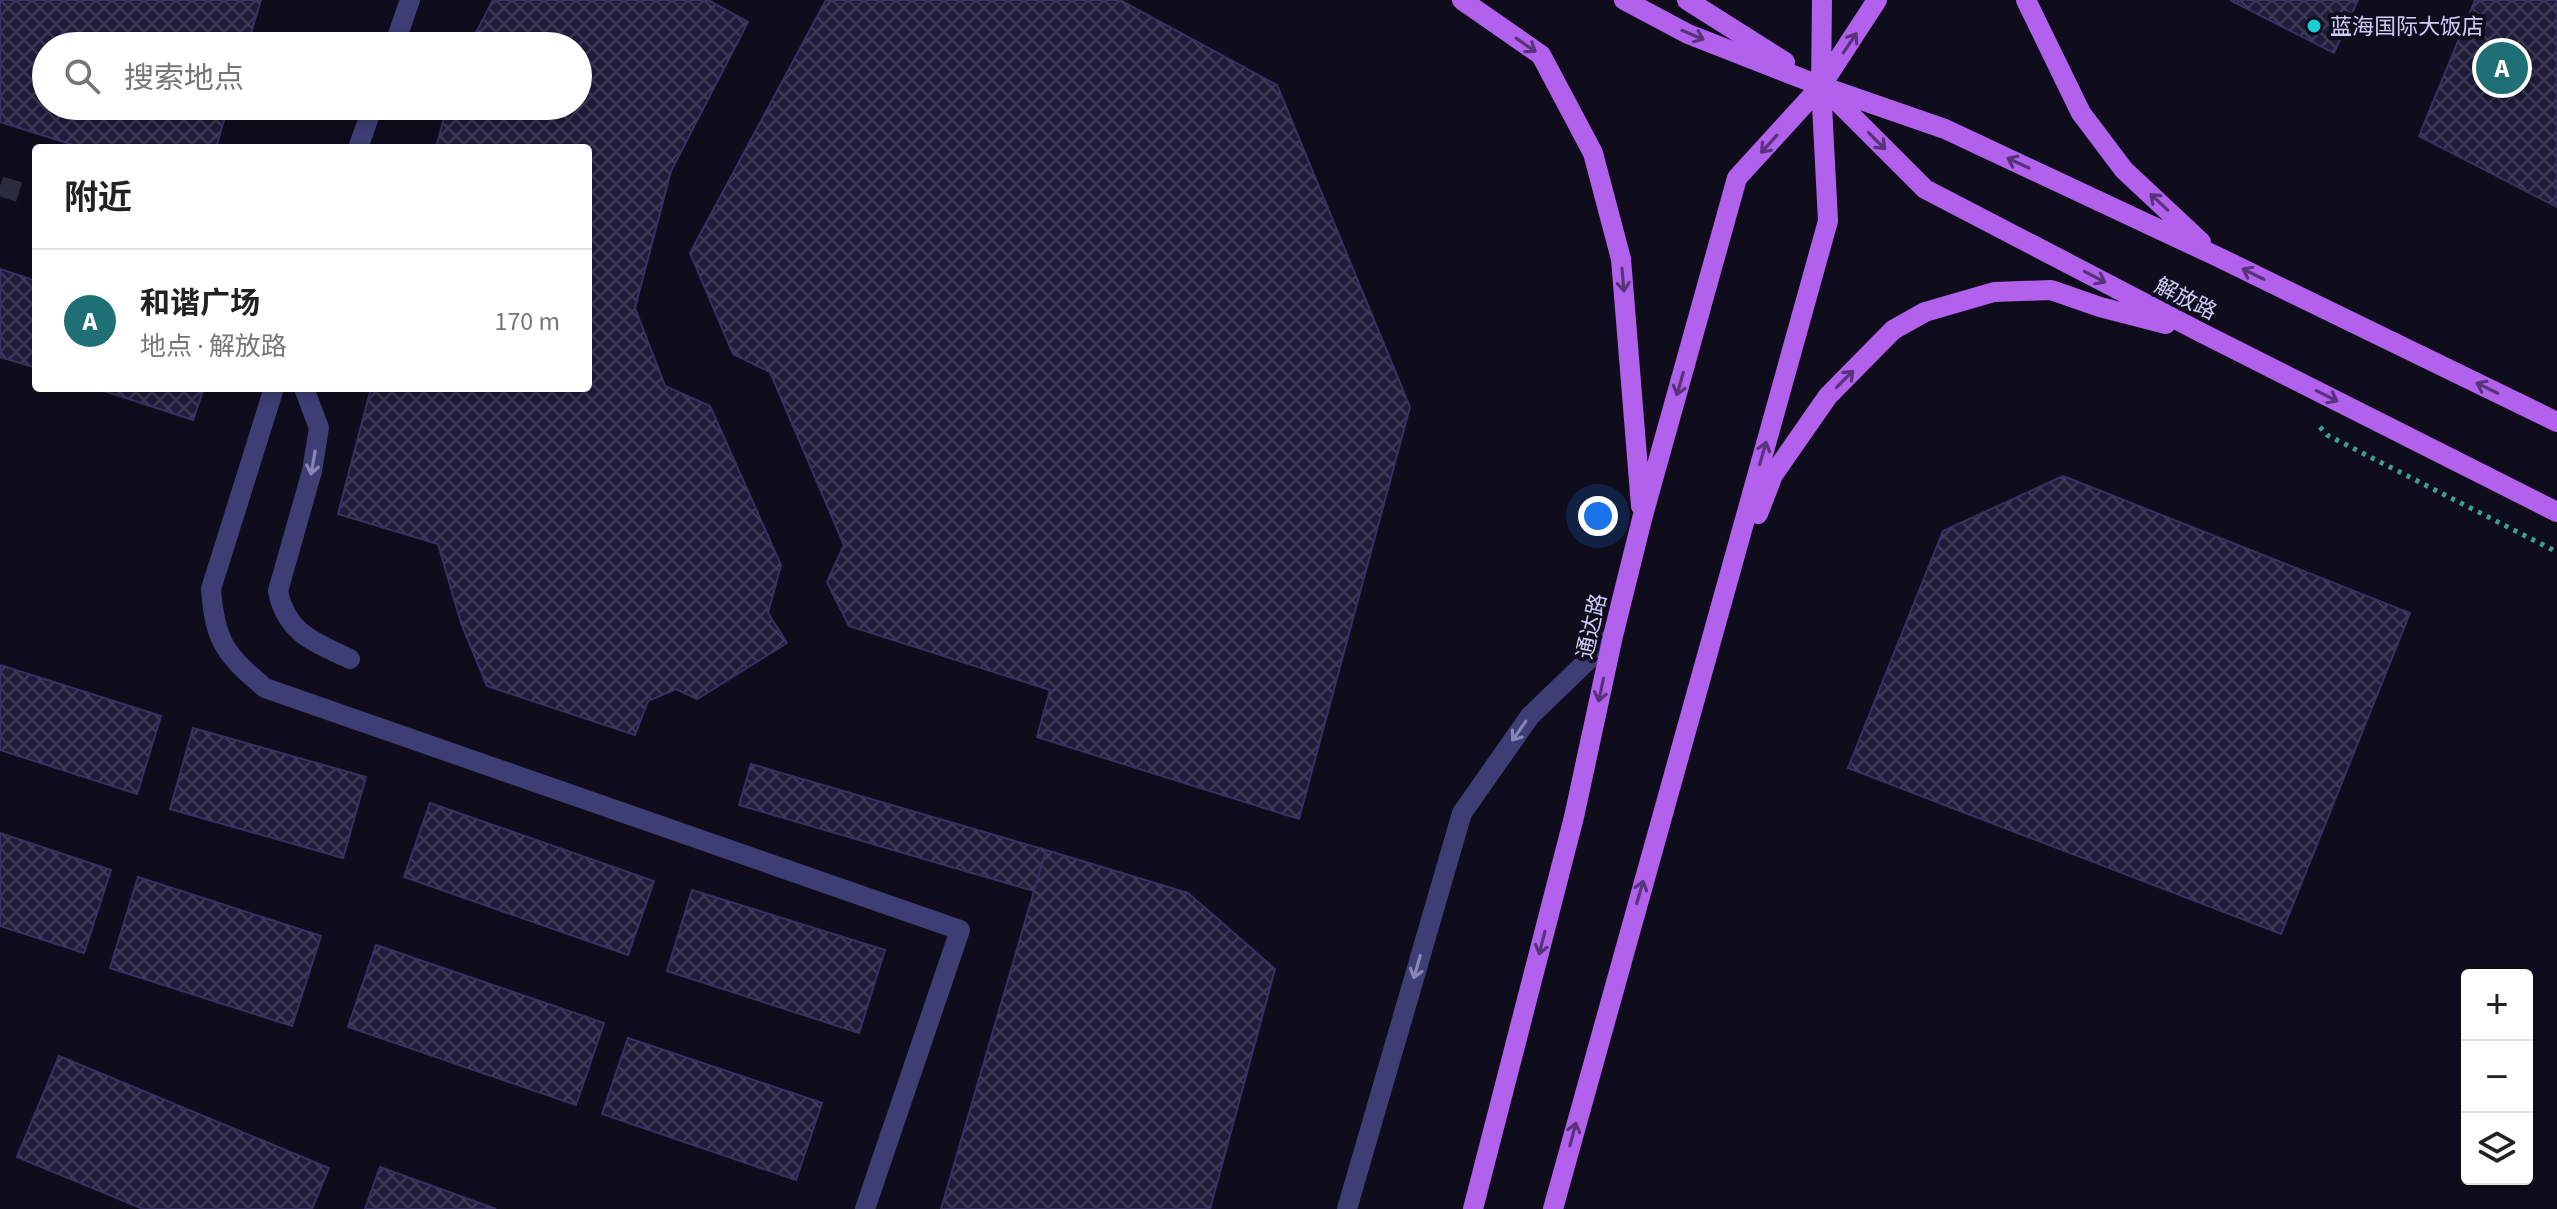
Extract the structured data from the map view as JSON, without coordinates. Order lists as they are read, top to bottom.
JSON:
{
  "streets": {
    "main road": ["解放路", "通达路"]
  },
  "crossings": [
    ["解放路", "通达路"]
  ],
  "places": ["蓝海国际大饭店"],
  "page": {
    "search": "搜索地点",
    "pins": "A",
    "heading": "附近",
    "list": [
      {
        "mark": "A",
        "name": "和谐广场",
        "note": "地点 · 解放路",
        "value": "170 m"
      }
    ],
    "map_buttons": ["+", "−"]
  }
}
